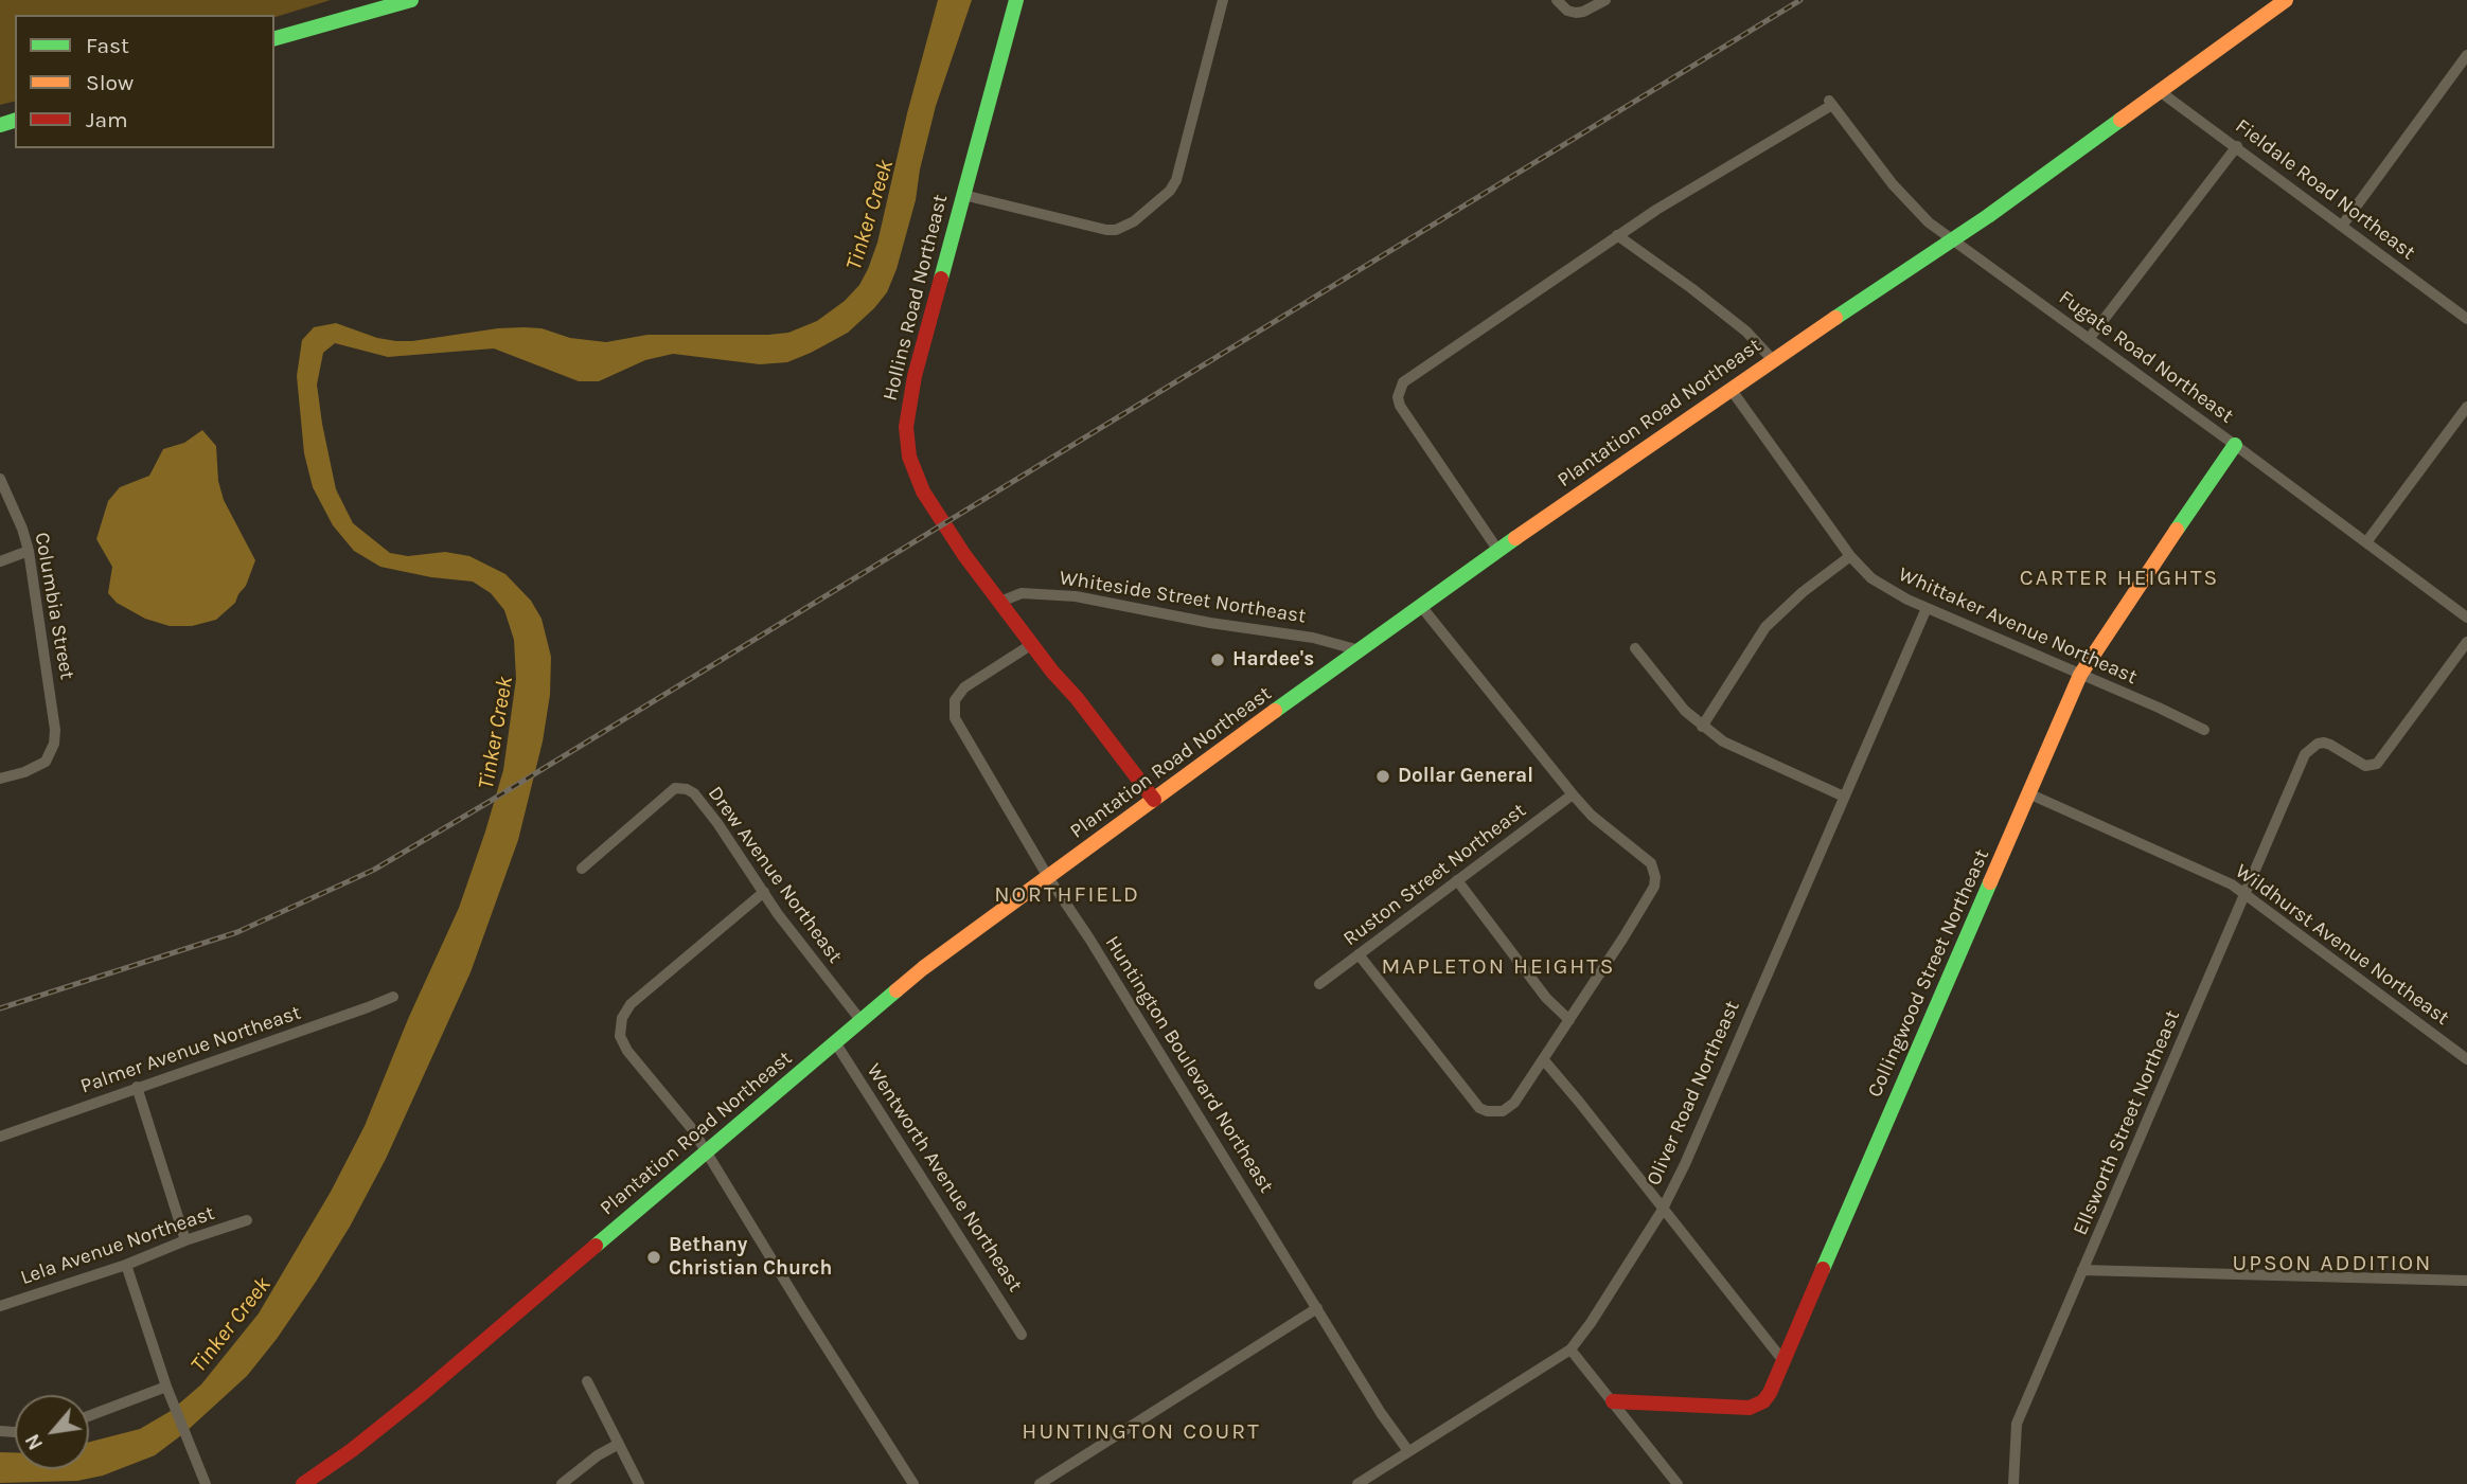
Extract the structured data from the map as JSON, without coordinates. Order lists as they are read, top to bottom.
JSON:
{
  "streets": {
    "main road": ["Hollins Road Northeast", "Plantation Road Northeast", "Collingwood Street Northeast"],
    "street": [
      "Fieldale Road Northeast",
      "Fugate Road Northeast",
      "Whiteside Street Northeast",
      "Columbia Street",
      "Whittaker Avenue Northeast",
      "Drew Avenue Northeast",
      "Ruston Street Northeast",
      "Wildhurst Avenue Northeast",
      "Palmer Avenue Northeast",
      "Huntington Boulevard Northeast",
      "Oliver Road Northeast",
      "Ellsworth Street Northeast",
      "Wentworth Avenue Northeast",
      "Lela Avenue Northeast"
    ]
  },
  "crossings": [
    ["Fieldale Road Northeast", "Plantation Road Northeast"],
    ["Hollins Road Northeast", "Plantation Road Northeast"],
    ["Hollins Road Northeast", "Whiteside Street Northeast"],
    ["Hollins Road Northeast", "Huntington Boulevard Northeast"],
    ["Fugate Road Northeast", "Plantation Road Northeast"],
    ["Fugate Road Northeast", "Collingwood Street Northeast"],
    ["Plantation Road Northeast", "Whiteside Street Northeast"],
    ["Plantation Road Northeast", "Whittaker Avenue Northeast"],
    ["Plantation Road Northeast", "Drew Avenue Northeast"],
    ["Plantation Road Northeast", "Huntington Boulevard Northeast"],
    ["Plantation Road Northeast", "Wentworth Avenue Northeast"],
    ["Whittaker Avenue Northeast", "Collingwood Street Northeast"],
    ["Whittaker Avenue Northeast", "Oliver Road Northeast"],
    ["Wildhurst Avenue Northeast", "Collingwood Street Northeast"],
    ["Wildhurst Avenue Northeast", "Ellsworth Street Northeast"],
    ["Huntington Boulevard Northeast", "Oliver Road Northeast"]
  ],
  "districts": [
    "CARTER HEIGHTS",
    "NORTHFIELD",
    "MAPLETON HEIGHTS",
    "UPSON ADDITION",
    "HUNTINGTON COURT"
  ],
  "water": ["Tinker Creek"],
  "places": ["Hardee's", "Dollar General", "Bethany Christian Church"],
  "legend": ["Fast", "Slow", "Jam"],
  "north": "bottom left"
}
